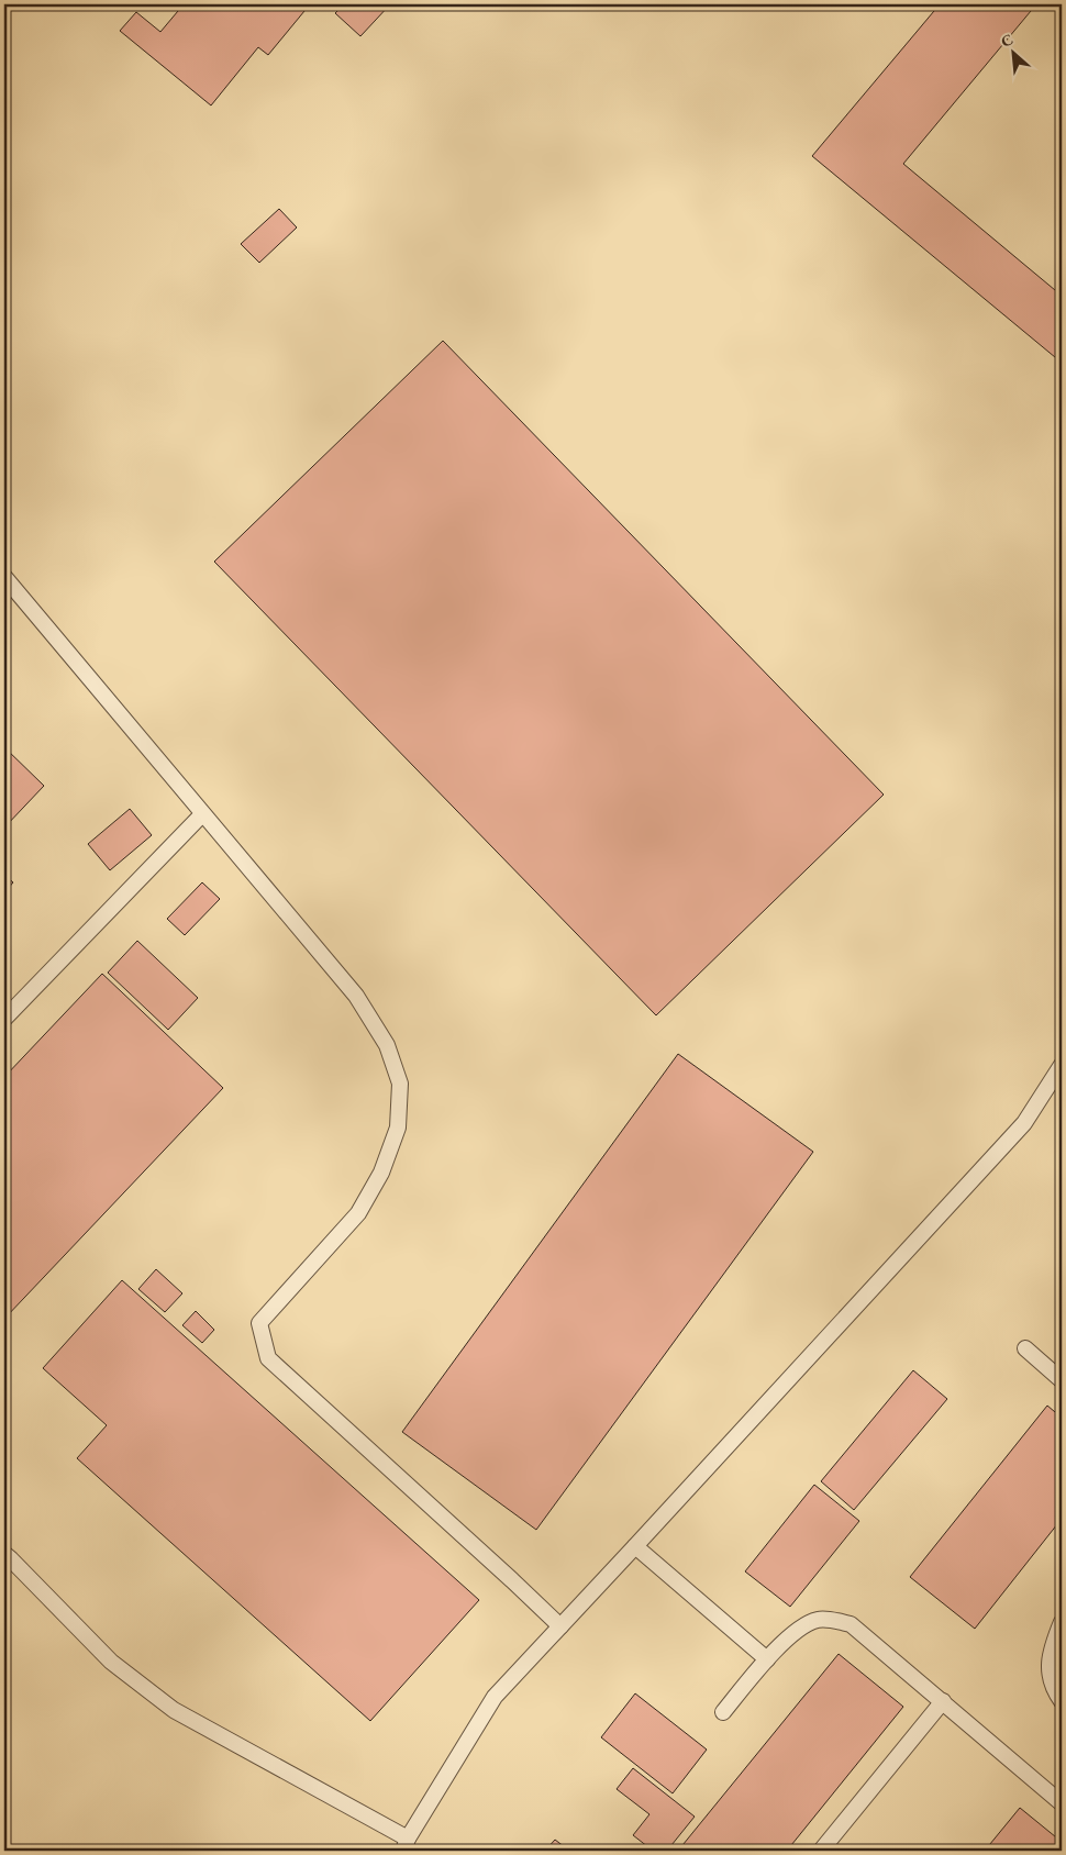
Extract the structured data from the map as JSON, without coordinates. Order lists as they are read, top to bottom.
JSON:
{
  "north": "top left"
}
